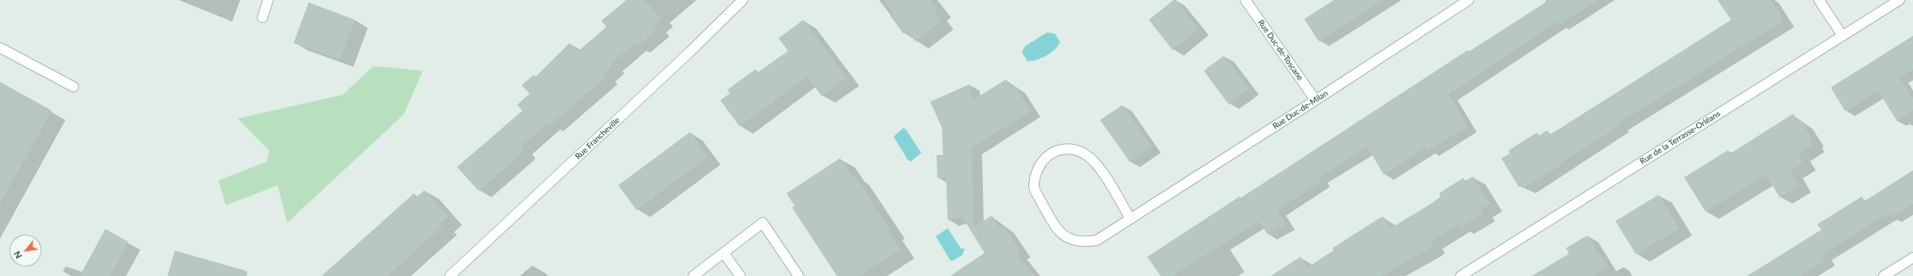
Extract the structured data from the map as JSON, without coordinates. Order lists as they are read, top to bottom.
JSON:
{
  "streets": {
    "street": [
      "Rue Duc-de-Toscane",
      "Rue Duc-de-Milan",
      "Rue de la Terrasse-Orléans",
      "Rue Francheville"
    ]
  },
  "crossings": [
    ["Rue Duc-de-Toscane", "Rue Duc-de-Milan"]
  ],
  "north": "bottom left"
}
